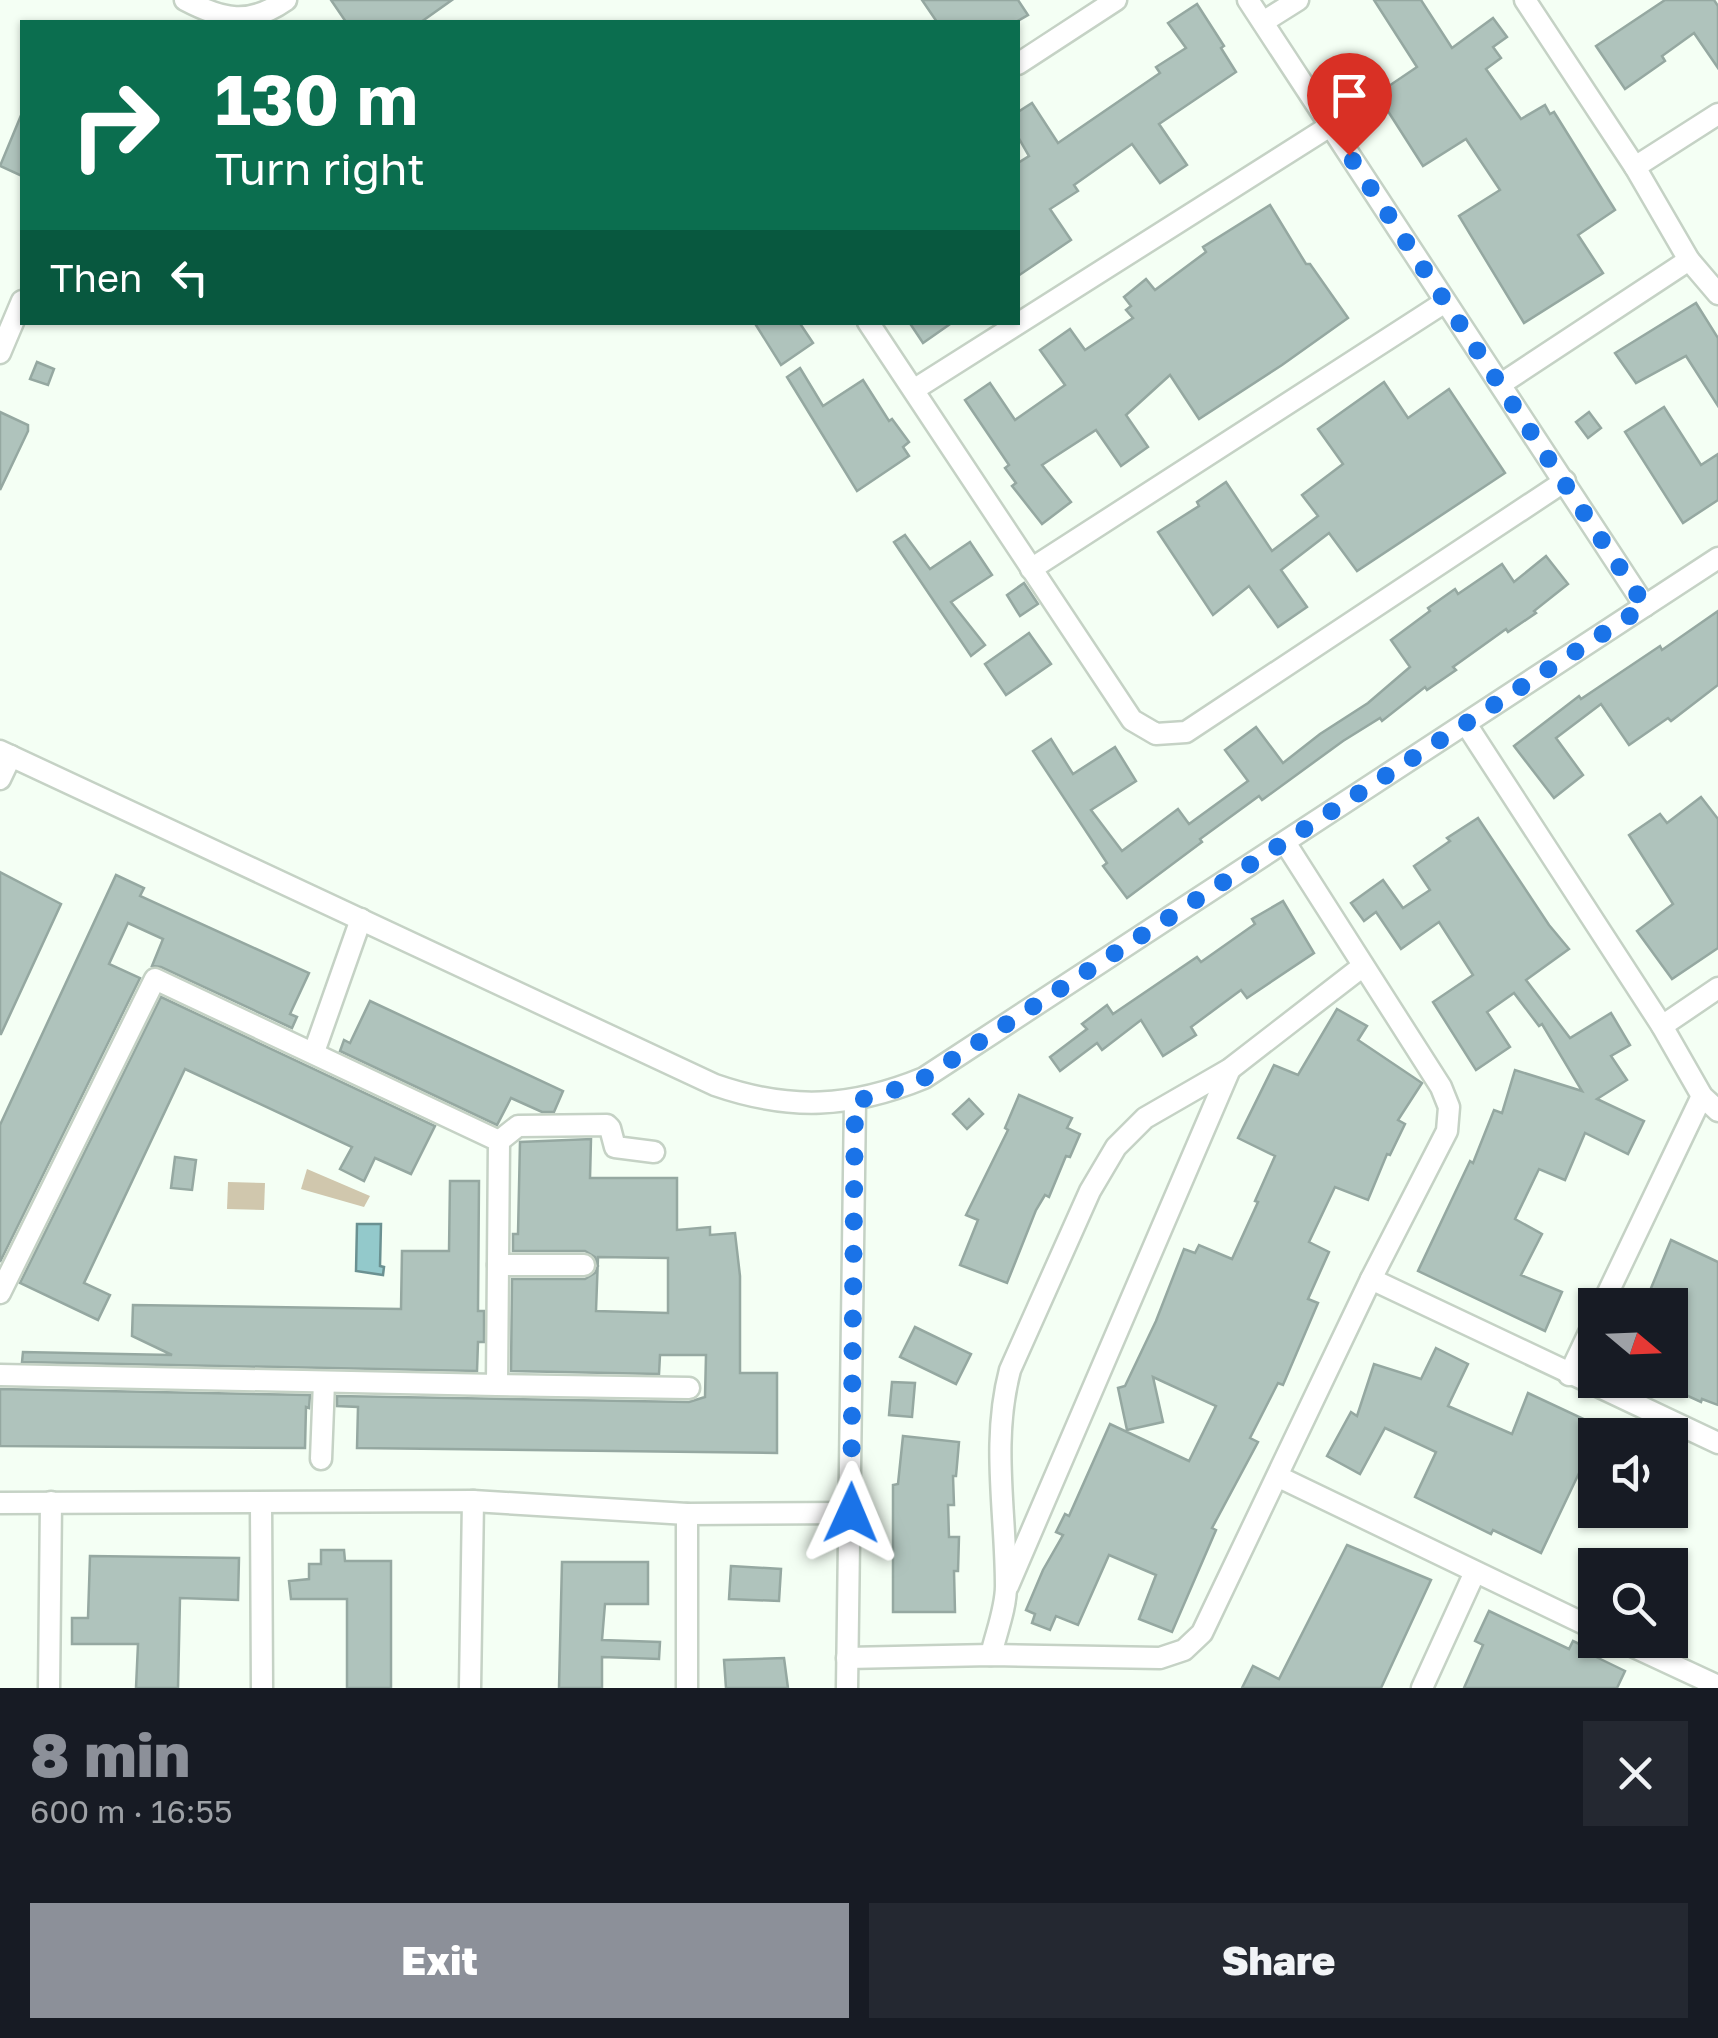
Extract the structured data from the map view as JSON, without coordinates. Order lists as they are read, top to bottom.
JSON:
{
  "north": "right",
  "page": {
    "turn": ["130 m", "Turn right"],
    "then": "Then",
    "heading": ["8 min", "600 m · 16:55"],
    "buttons": ["Exit", "Share"]
  }
}
